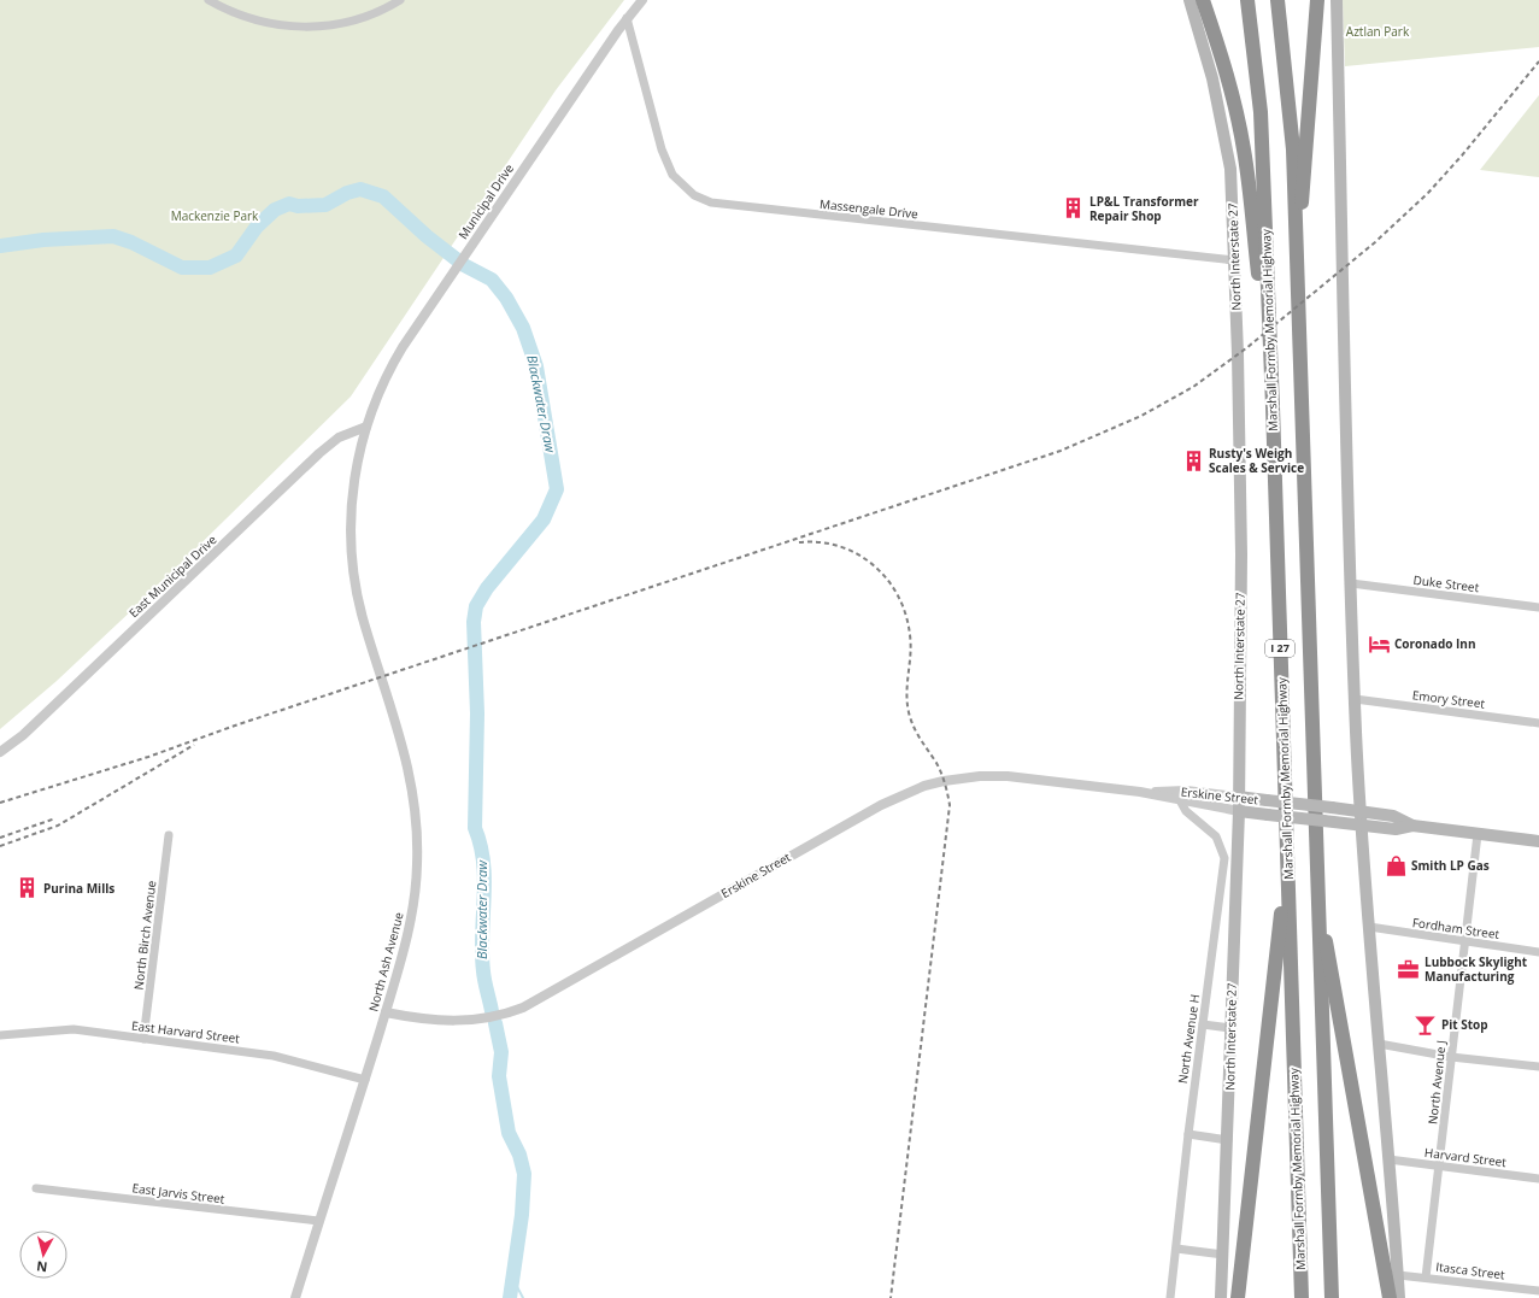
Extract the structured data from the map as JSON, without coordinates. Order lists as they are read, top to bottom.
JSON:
{
  "streets": {
    "highway": ["Marshall Formby Memorial Highway", "I 27"],
    "main road": ["North Interstate 27", "Erskine Street"],
    "street": [
      "Municipal Drive",
      "Massengale Drive",
      "East Municipal Drive",
      "Duke Street",
      "Emory Street",
      "Fordham Street",
      "North Birch Avenue",
      "North Ash Avenue",
      "East Harvard Street",
      "North Avenue H",
      "North Avenue J",
      "Harvard Street",
      "East Jarvis Street",
      "Itasca Street"
    ]
  },
  "crossings": [
    ["Municipal Drive", "Massengale Drive"],
    ["Municipal Drive", "East Municipal Drive"],
    ["Municipal Drive", "North Ash Avenue"],
    ["Massengale Drive", "North Interstate 27"],
    ["North Interstate 27", "Erskine Street"],
    ["East Municipal Drive", "North Ash Avenue"],
    ["Erskine Street", "North Ash Avenue"],
    ["Erskine Street", "North Avenue H"],
    ["Erskine Street", "North Avenue J"],
    ["Fordham Street", "North Avenue J"],
    ["North Birch Avenue", "East Harvard Street"],
    ["North Ash Avenue", "East Harvard Street"],
    ["North Ash Avenue", "East Jarvis Street"],
    ["North Avenue J", "Harvard Street"],
    ["North Avenue J", "Itasca Street"]
  ],
  "water": ["Blackwater Draw"],
  "parks": ["Aztlan Park", "Mackenzie Park"],
  "places": {
    "building": ["LP&L Transformer Repair Shop", "Rusty's Weigh Scales & Service", "Purina Mills"],
    "hotel": ["Coronado Inn"],
    "shop": ["Smith LP Gas"],
    "office": ["Lubbock Skylight Manufacturing"],
    "bar": ["Pit Stop"]
  },
  "north": "bottom"
}
